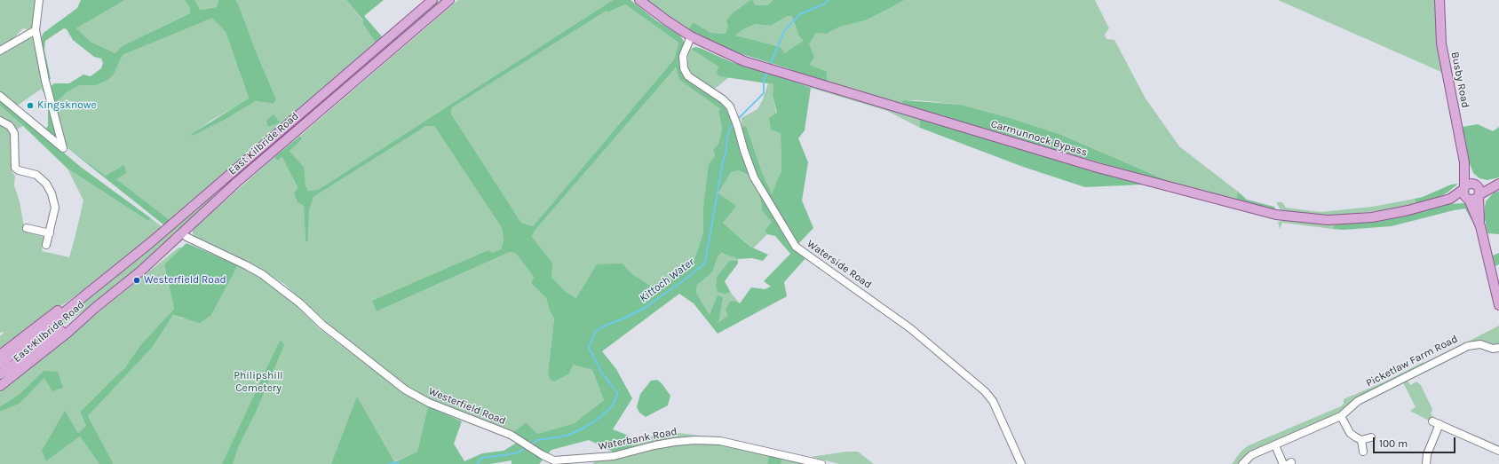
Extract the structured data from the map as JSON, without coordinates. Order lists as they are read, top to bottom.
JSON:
{
  "streets": {
    "main road": ["Busby Road", "Carmunnock Bypass", "East Kilbride Road"],
    "street": [
      "Waterside Road",
      "Picketlaw Farm Road",
      "Westerfield Road",
      "Waterbank Road"
    ]
  },
  "crossings": [
    ["Busby Road", "Carmunnock Bypass"],
    ["Carmunnock Bypass", "Waterside Road"],
    ["East Kilbride Road", "Westerfield Road"],
    ["Westerfield Road", "Waterbank Road"]
  ],
  "water": ["Kittoch Water"],
  "parks": ["Philipshill Cemetery"],
  "places": ["Kingsknowe", "Westerfield Road"],
  "scale_bar": "100 m"
}
